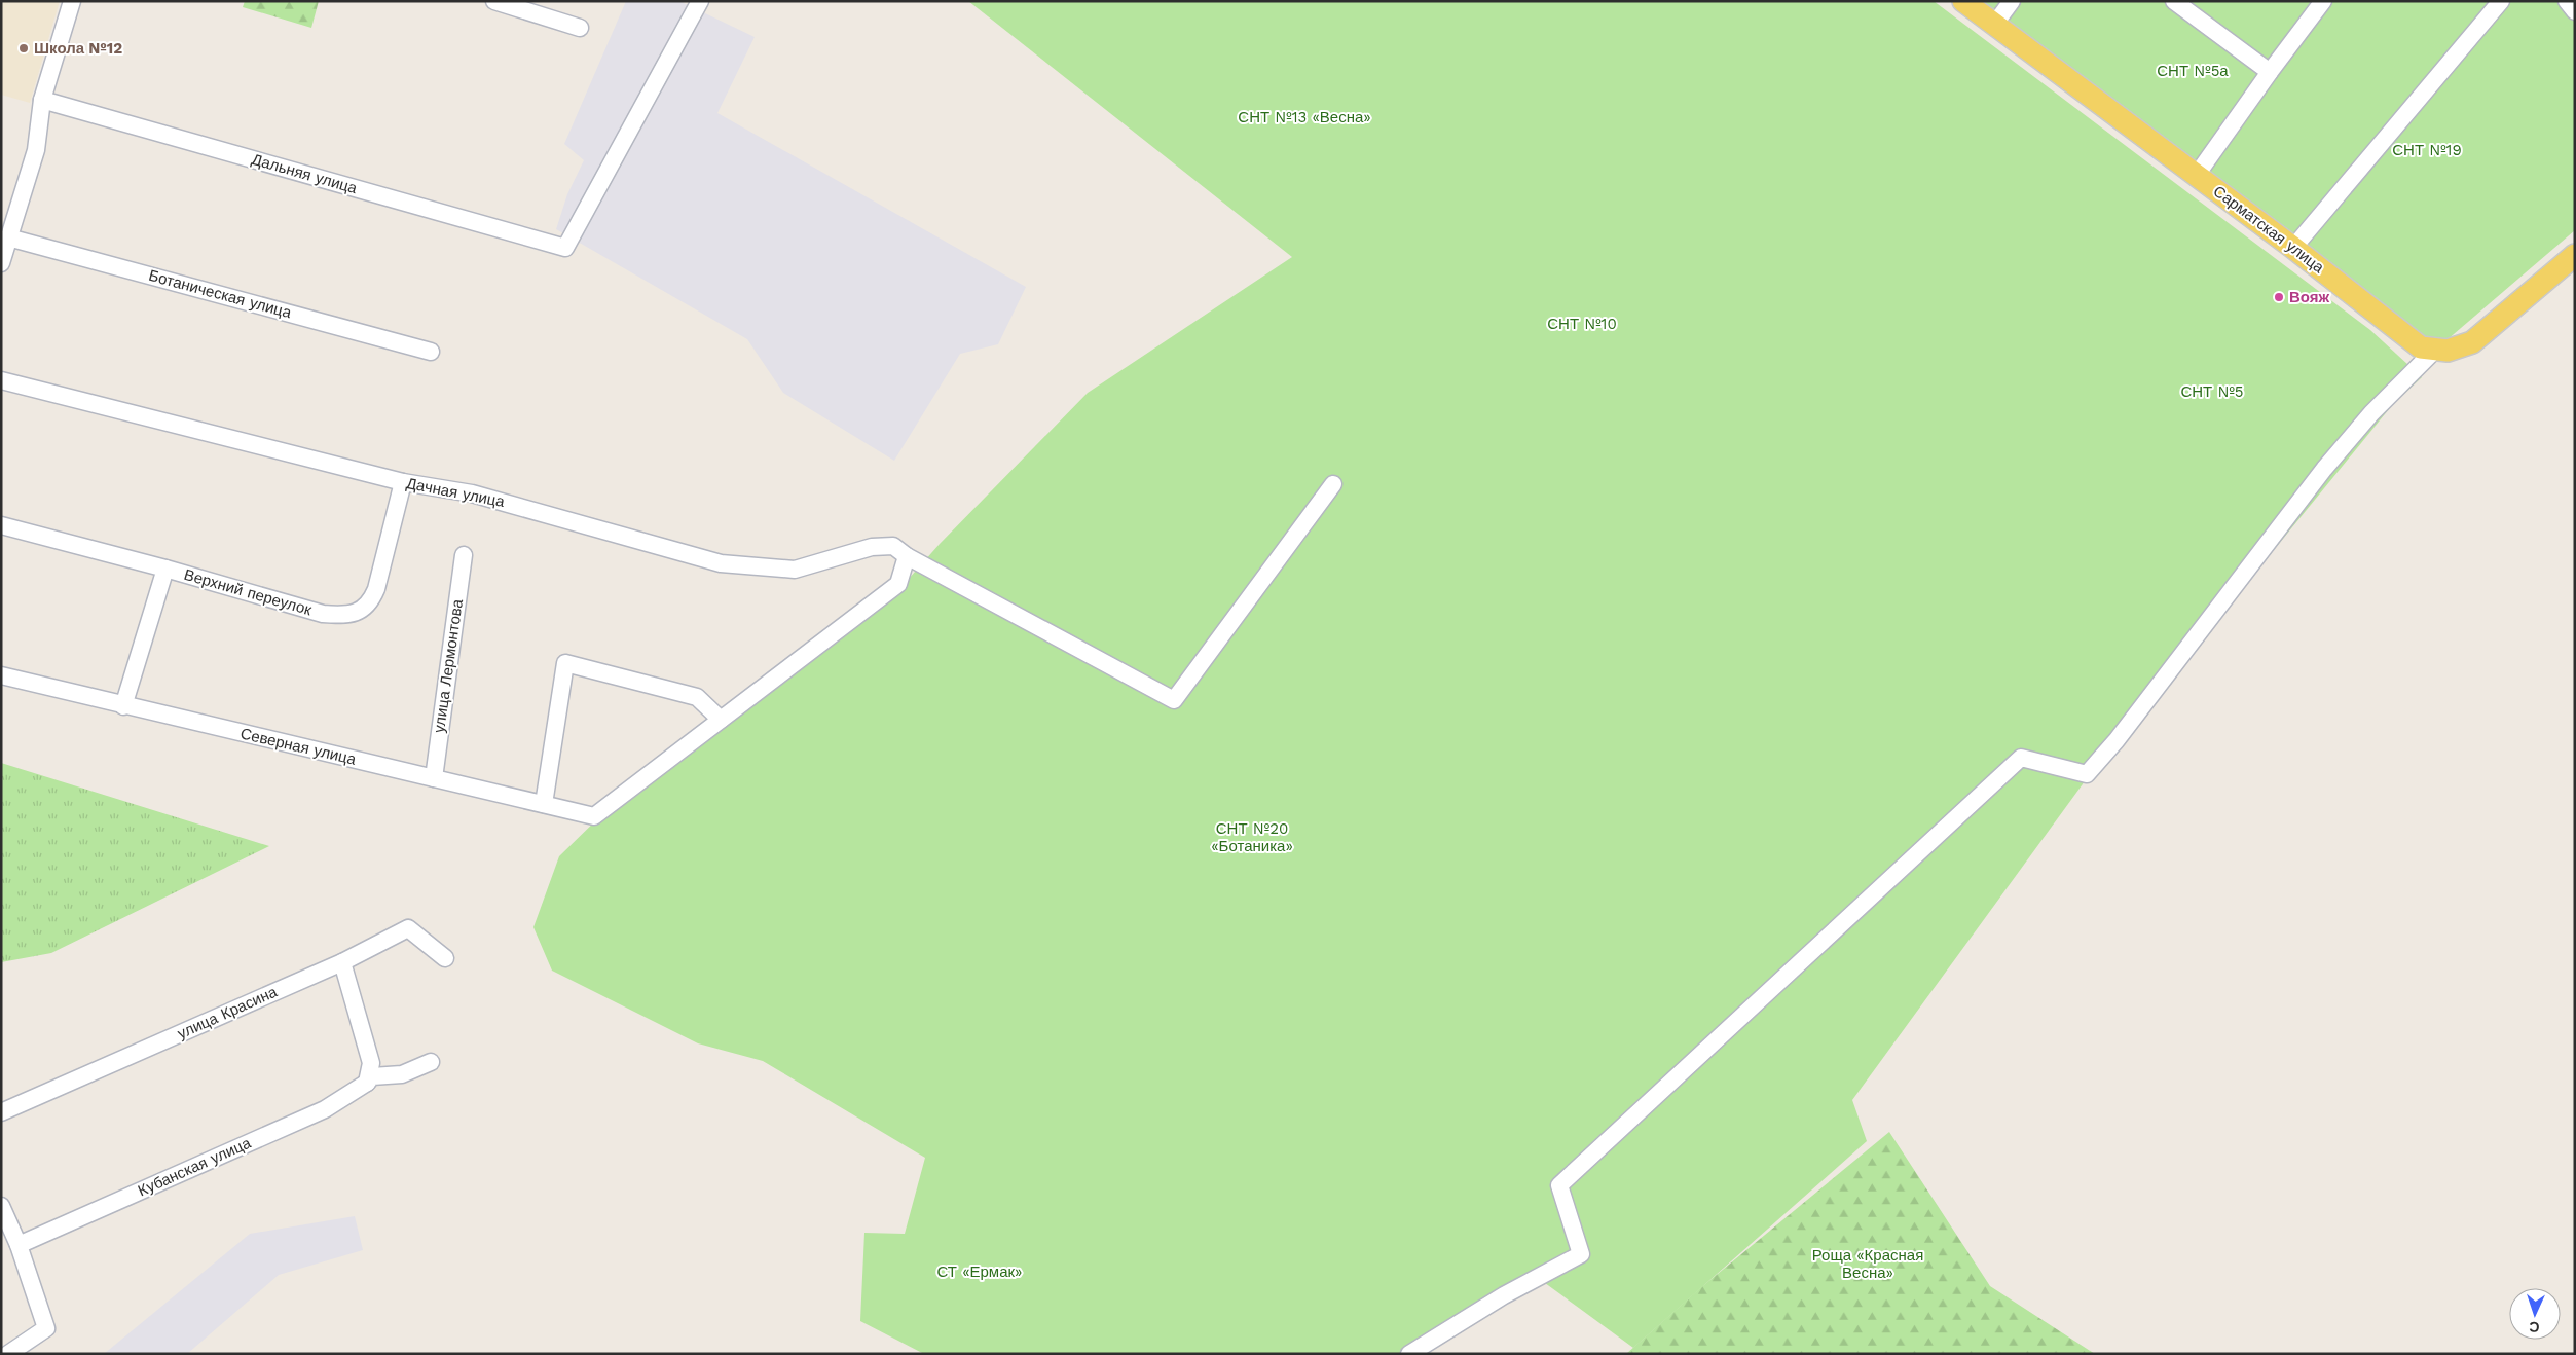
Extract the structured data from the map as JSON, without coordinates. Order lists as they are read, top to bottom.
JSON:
{
  "streets": {
    "main road": ["Сарматская улица"],
    "street": [
      "Дальняя улица",
      "Ботаническая улица",
      "Дачная улица",
      "Верхний переулок",
      "улица Лермонтова",
      "Северная улица",
      "улица Красина",
      "Кубанская улица"
    ]
  },
  "crossings": [
    ["Дачная улица", "Верхний переулок"],
    ["улица Лермонтова", "Северная улица"]
  ],
  "parks": [
    "СНТ №5а",
    "СНТ №13 «Весна»",
    "СНТ №19",
    "СНТ №10",
    "СНТ №5",
    "СНТ №20 «Ботаника»",
    "Роща «Красная Весна»",
    "СТ «Ермак»"
  ],
  "places": ["Школа №12", "Вояж"],
  "north": "bottom"
}
